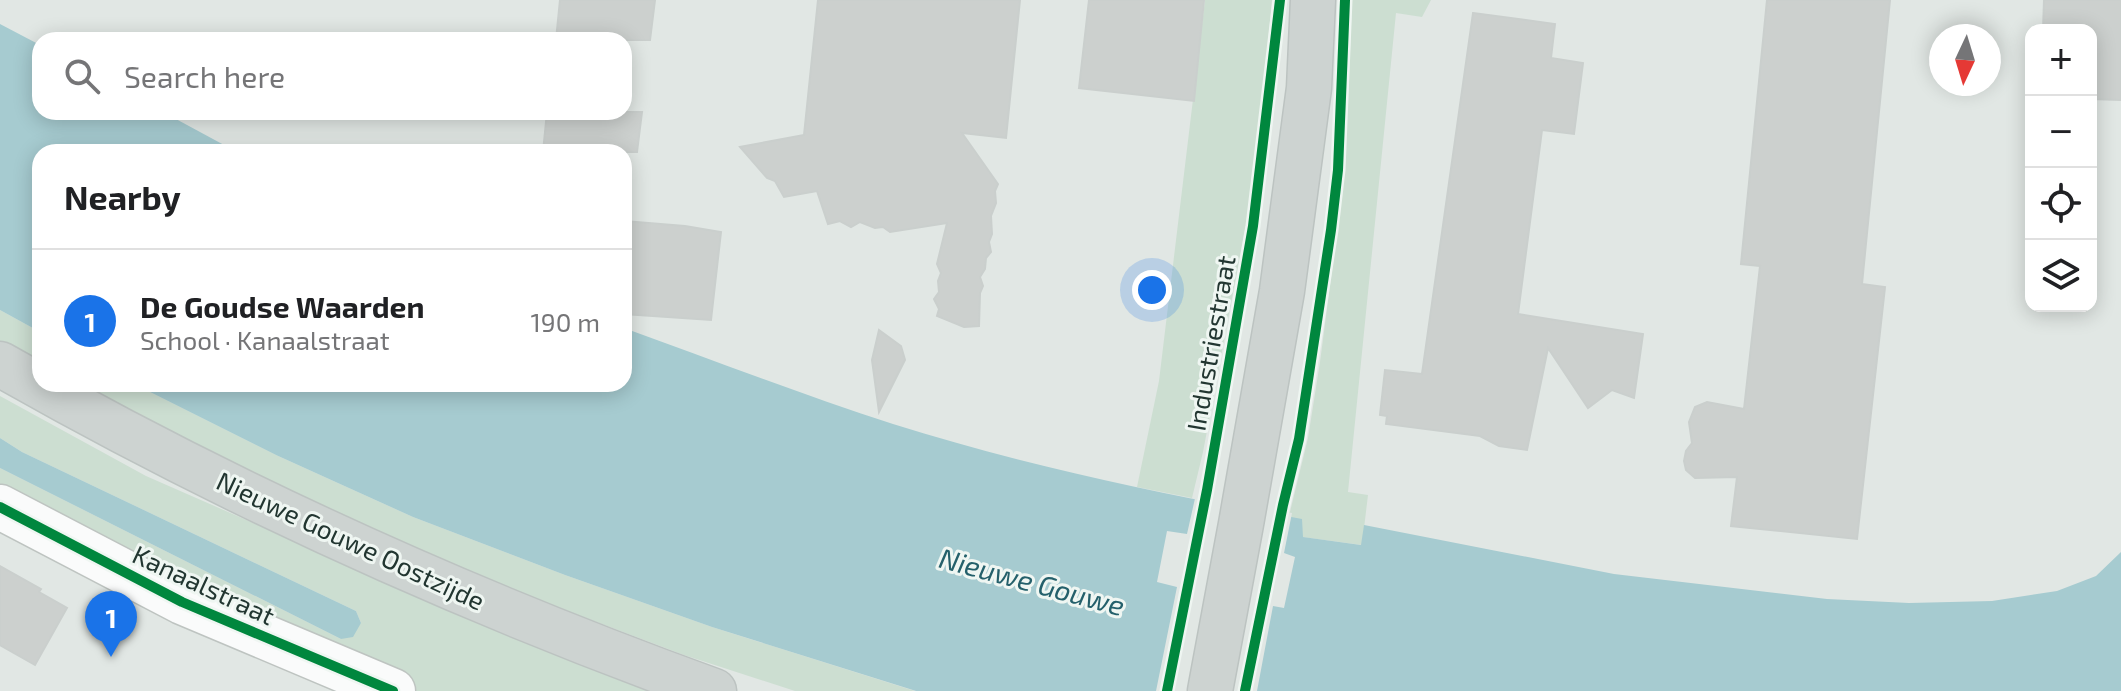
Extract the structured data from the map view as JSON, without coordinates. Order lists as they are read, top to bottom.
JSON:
{
  "streets": {
    "main road": ["Nieuwe Gouwe Oostzijde"],
    "street": ["Kanaalstraat"],
    "cycle path": ["Industriestraat"]
  },
  "water": ["Nieuwe Gouwe"],
  "north": "bottom",
  "page": {
    "map_buttons": ["+", "−"],
    "search": "Search here",
    "heading": "Nearby",
    "list": [
      {
        "mark": "1",
        "name": "De Goudse Waarden",
        "note": "School · Kanaalstraat",
        "value": "190 m"
      }
    ],
    "pins": "1"
  }
}
